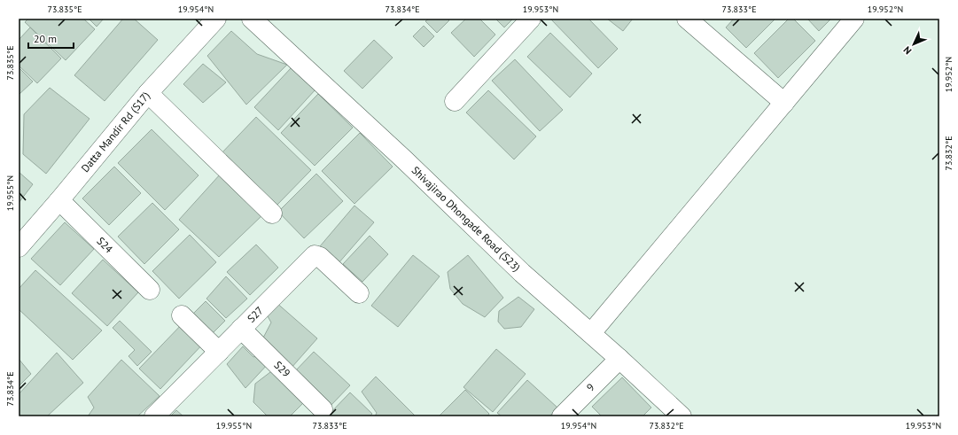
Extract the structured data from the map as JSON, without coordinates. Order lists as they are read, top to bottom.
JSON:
{
  "streets": {
    "street": [
      "Datta Mandir Rd (S17)",
      "Shivajirao Dhongade Road (S23)",
      "S24",
      "S27",
      "S29",
      "9"
    ]
  },
  "crossings": [
    ["Datta Mandir Rd (S17)", "S24"],
    ["Shivajirao Dhongade Road (S23)", "9"],
    ["S27", "S29"]
  ],
  "scale_bar": "20 m",
  "north": "bottom left",
  "coordinates": [
    "73.835°E",
    "19.954°N",
    "73.834°E",
    "19.953°N",
    "73.833°E",
    "19.952°N",
    "73.832°E",
    "19.955°N"
  ]
}
